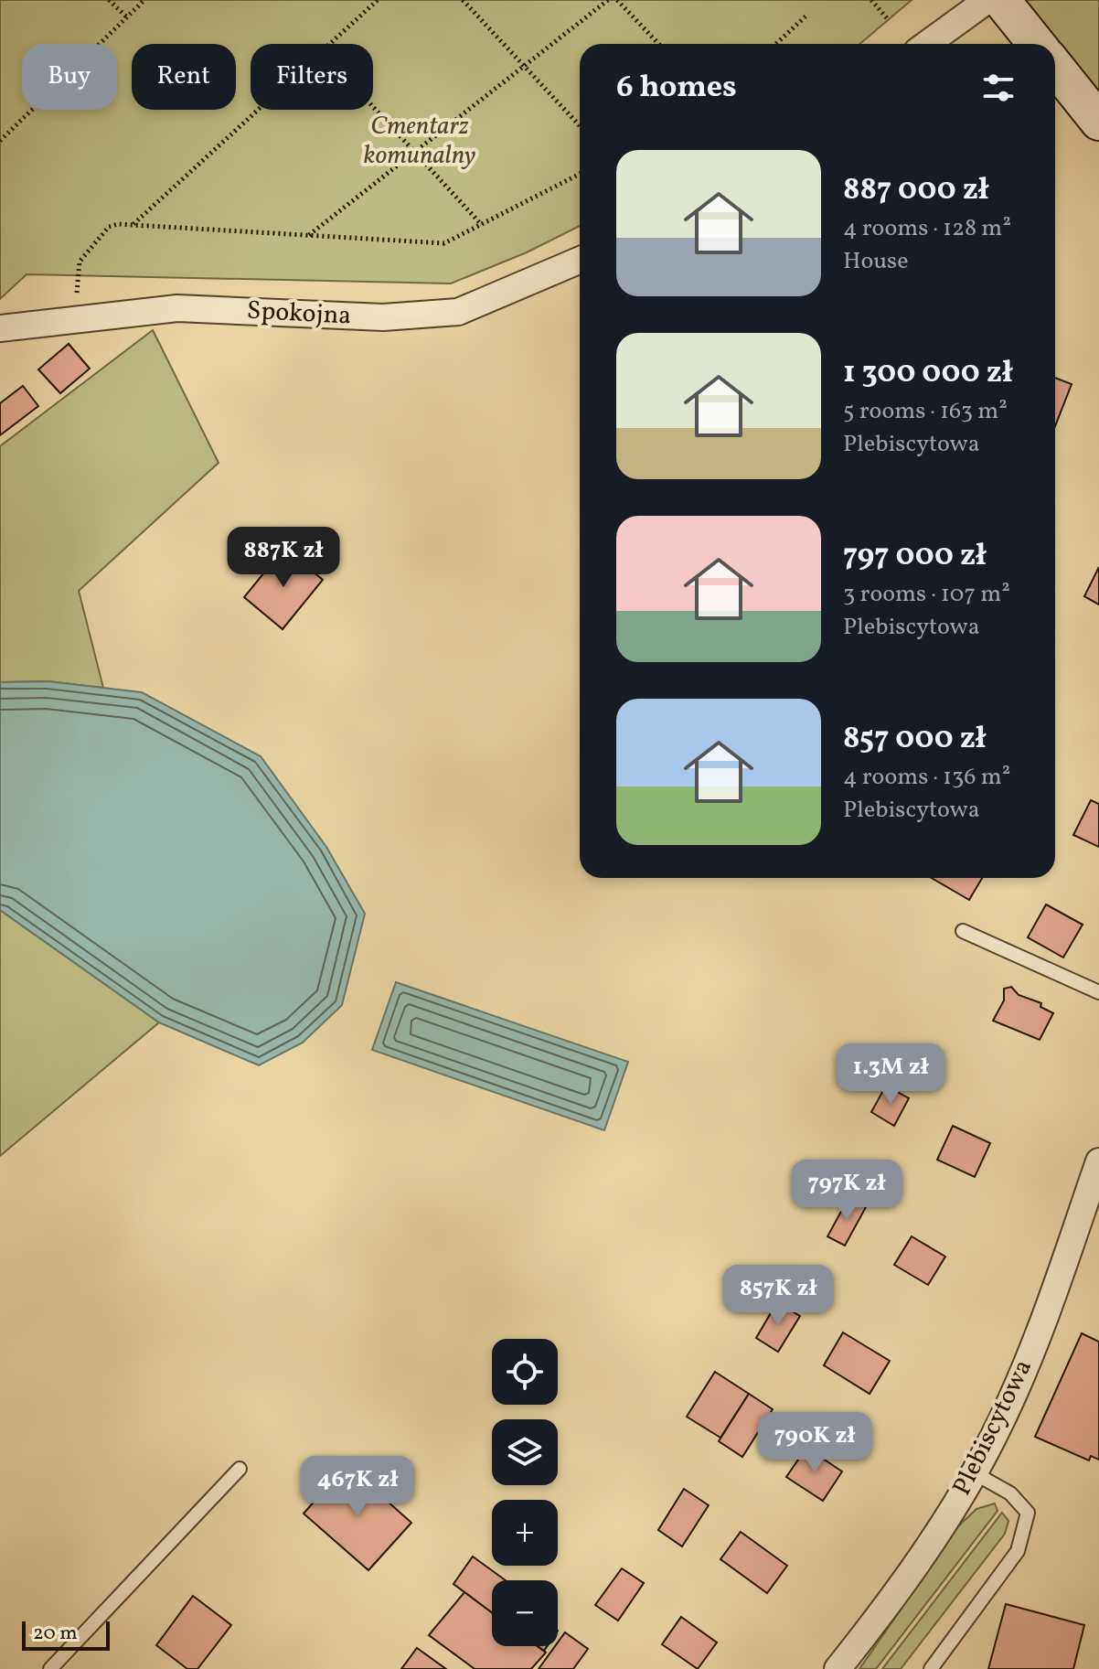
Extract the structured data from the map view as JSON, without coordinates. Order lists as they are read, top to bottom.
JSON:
{
  "streets": {
    "street": ["Spokojna", "Plebiscytowa"]
  },
  "parks": ["Cmentarz komunalny"],
  "scale_bar": "20 m",
  "page": {
    "chip": ["Buy", "Rent", "Filters"],
    "heading": "6 homes",
    "list": [
      {
        "name": "887 000 zł",
        "note": "4 rooms · 128 m² · House"
      },
      {
        "name": "1 300 000 zł",
        "note": "5 rooms · 163 m² · Plebiscytowa"
      },
      {
        "name": "797 000 zł",
        "note": "3 rooms · 107 m² · Plebiscytowa"
      },
      {
        "name": "857 000 zł",
        "note": "4 rooms · 136 m² · Plebiscytowa"
      }
    ],
    "price": [
      "887K zł",
      "1.3M zł",
      "797K zł",
      "857K zł",
      "790K zł",
      "467K zł"
    ],
    "map_buttons": ["+", "−"],
    "scale": "20 m"
  }
}
